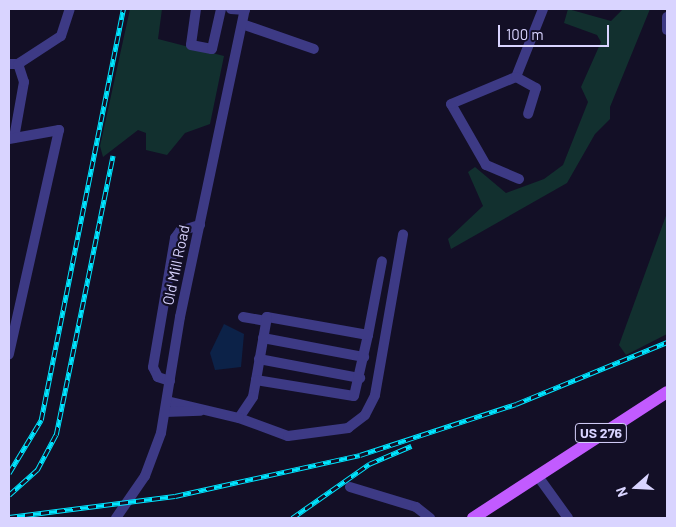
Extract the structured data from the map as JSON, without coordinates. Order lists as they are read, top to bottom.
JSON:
{
  "streets": {
    "main road": ["US 276"],
    "street": ["Old Mill Road"]
  },
  "scale_bar": "100 m",
  "north": "left"
}
